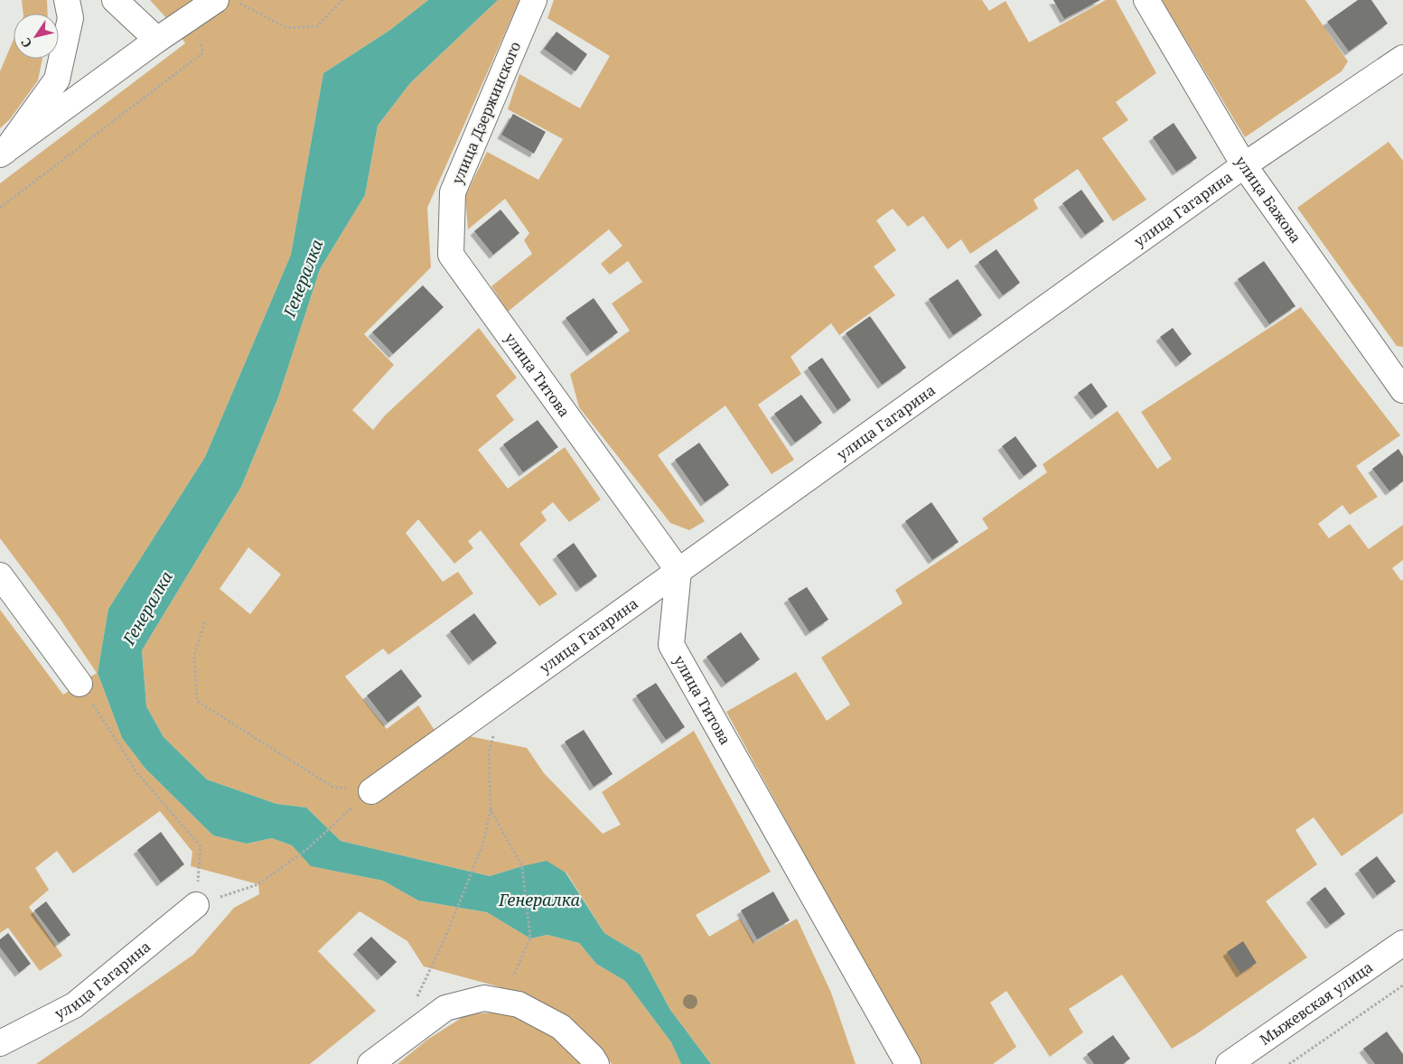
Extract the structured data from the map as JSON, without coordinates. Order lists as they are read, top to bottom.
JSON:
{
  "streets": {
    "street": [
      "улица Дзержинского",
      "улица Бажова",
      "улица Гагарина",
      "улица Титова",
      "Мыжевская улица"
    ]
  },
  "crossings": [
    ["улица Дзержинского", "улица Титова"],
    ["улица Бажова", "улица Гагарина"],
    ["улица Гагарина", "улица Титова"]
  ],
  "water": ["Генералка"],
  "north": "bottom left"
}
